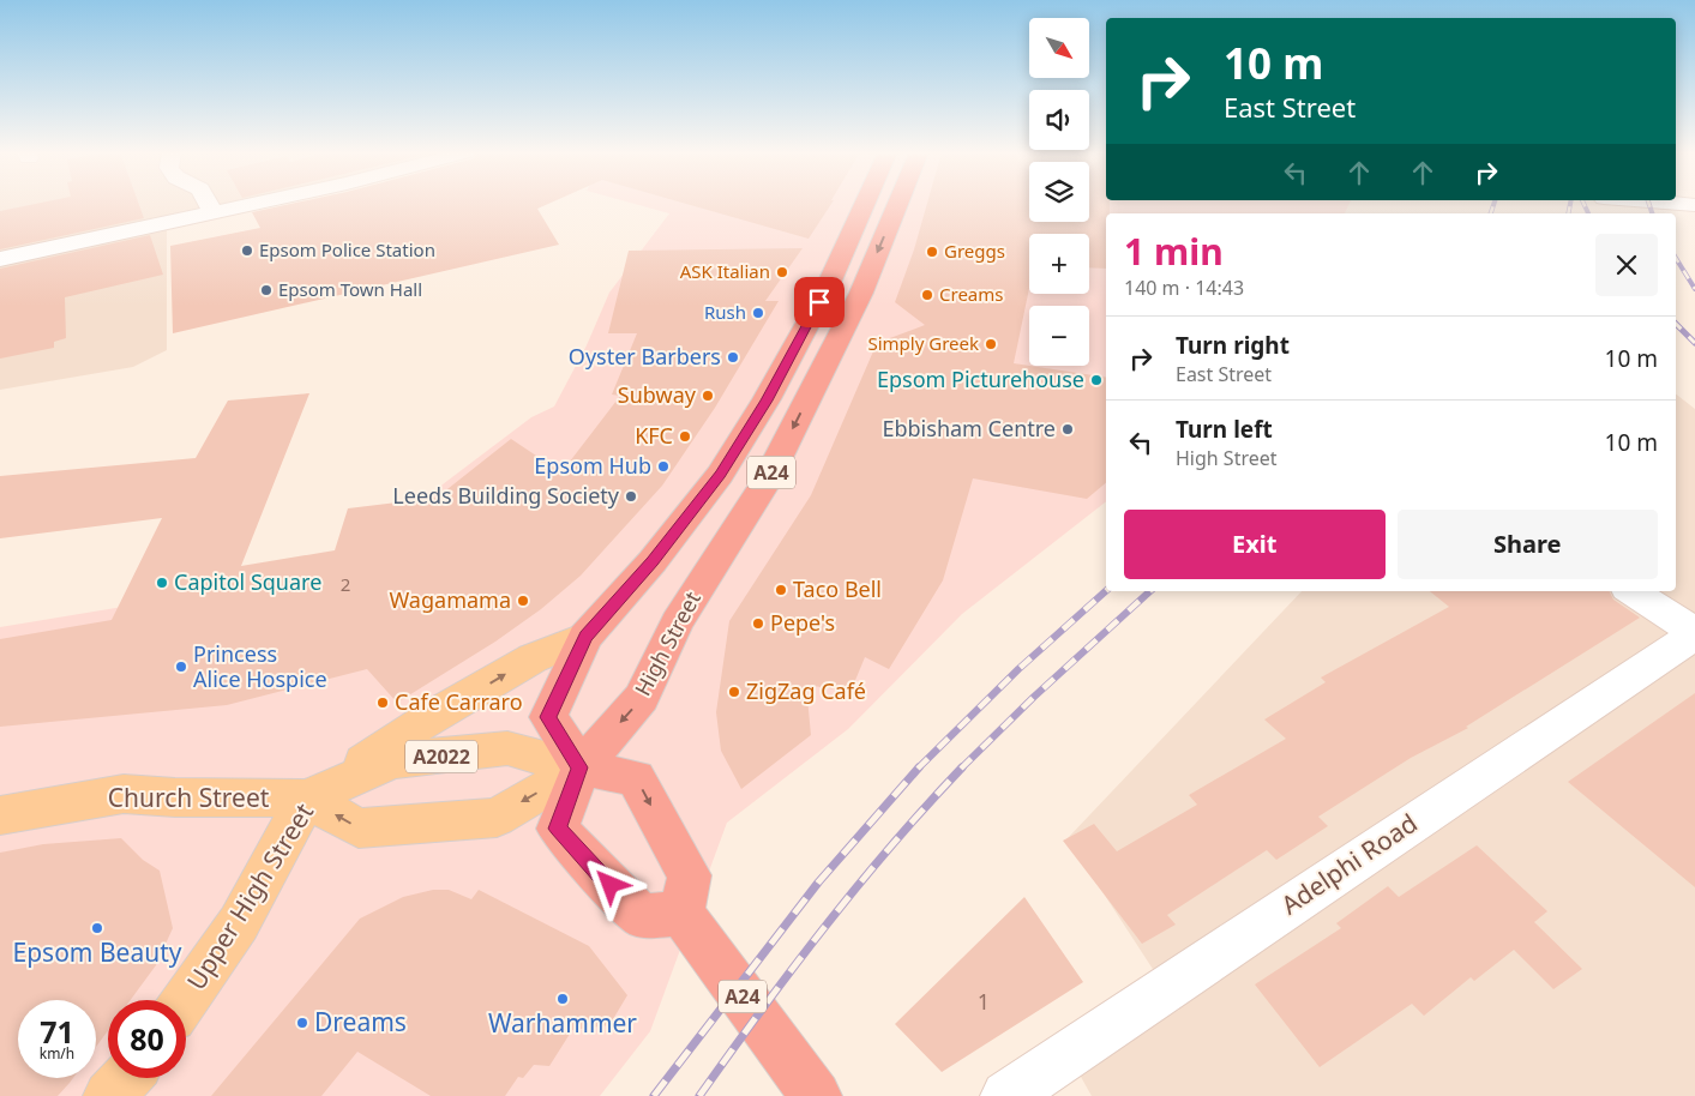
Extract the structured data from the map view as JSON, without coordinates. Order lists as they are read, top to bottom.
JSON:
{
  "streets": {
    "highway": ["A24", "High Street"],
    "main road": ["A2022", "Church Street", "Upper High Street"],
    "street": ["Adelphi Road"]
  },
  "crossings": [
    ["A24", "High Street"],
    ["A24", "Upper High Street"],
    ["High Street", "Upper High Street"],
    ["Church Street", "Upper High Street"]
  ],
  "places": [
    "Epsom Police Station",
    "Greggs",
    "ASK Italian",
    "Epsom Town Hall",
    "Creams",
    "Rush",
    "Simply Greek",
    "Oyster Barbers",
    "Epsom Picturehouse",
    "Subway",
    "Ebbisham Centre",
    "KFC",
    "Epsom Hub",
    "Leeds Building Society",
    "Capitol Square",
    "Taco Bell",
    "Wagamama",
    "Pepe's",
    "Princess Alice Hospice",
    "ZigZag Café",
    "Cafe Carraro",
    "Epsom Beauty",
    "Warhammer",
    "Dreams"
  ],
  "house_numbers": ["2", "1"],
  "north": "bottom right",
  "page": {
    "map_buttons": ["+", "−"],
    "turn": ["10 m", "East Street"],
    "heading": ["1 min", "140 m · 14:43"],
    "list": [
      {
        "name": "Turn right",
        "note": "East Street",
        "value": "10 m"
      },
      {
        "name": "Turn left",
        "note": "High Street",
        "value": "10 m"
      }
    ],
    "buttons": ["Exit", "Share"],
    "speed": "71 km/h",
    "limit": "80"
  }
}
